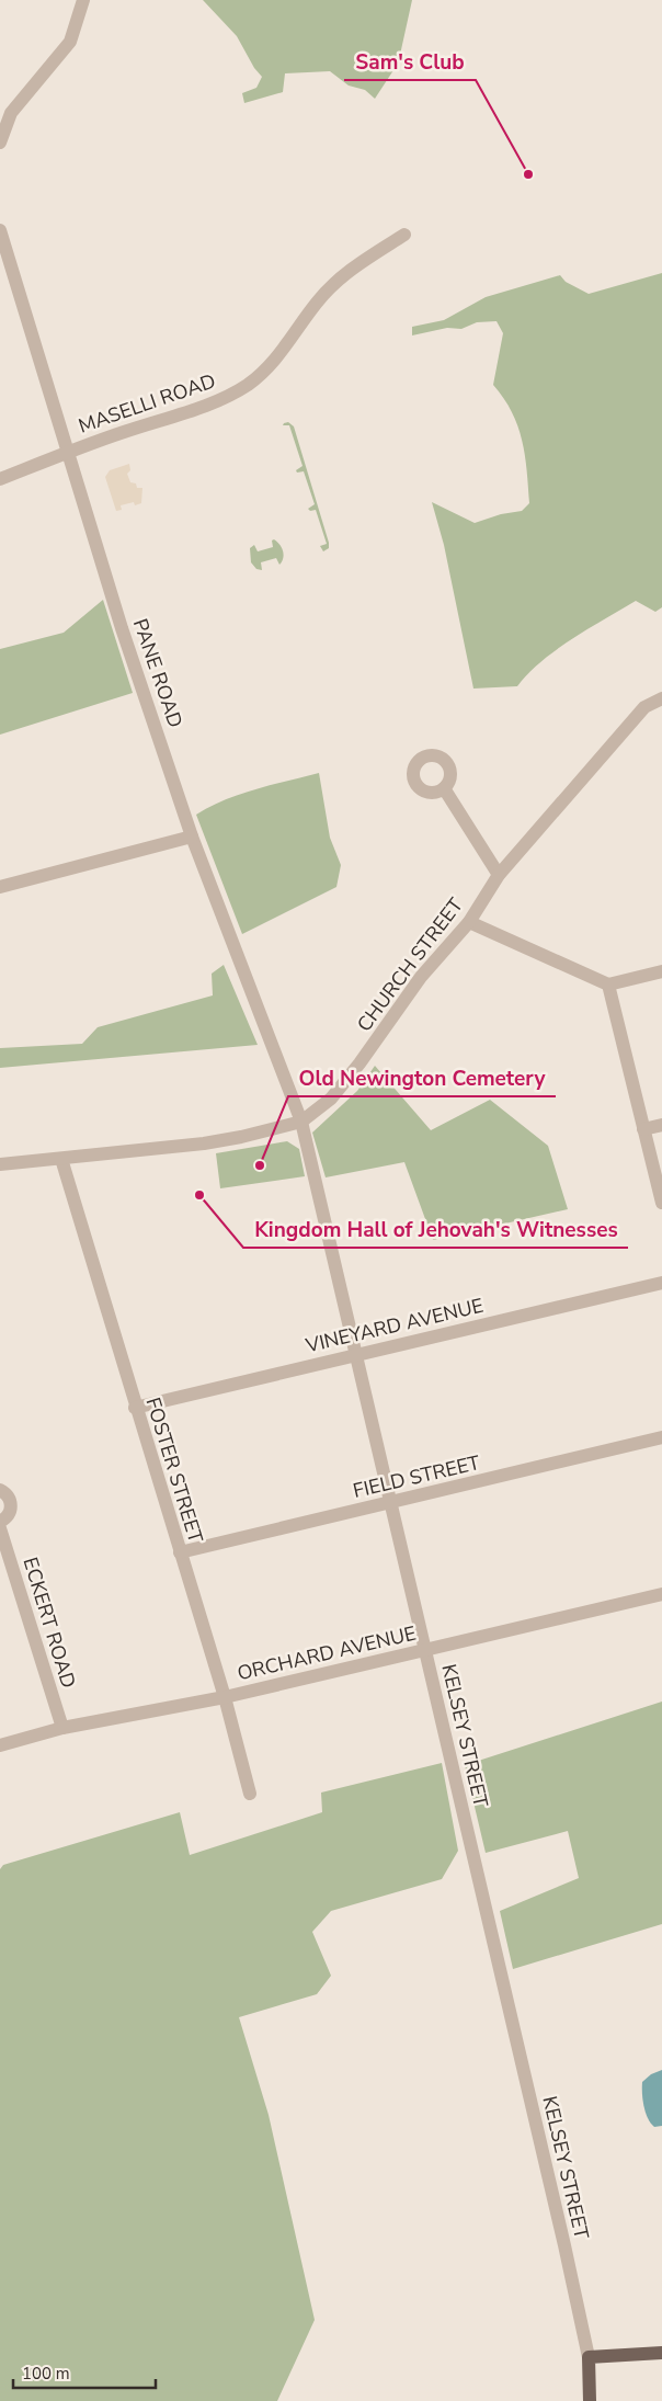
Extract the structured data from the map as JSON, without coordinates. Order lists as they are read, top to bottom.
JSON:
{
  "streets": {
    "street": [
      "MASELLI ROAD",
      "PANE ROAD",
      "CHURCH STREET",
      "VINEYARD AVENUE",
      "FOSTER STREET",
      "FIELD STREET",
      "ECKERT ROAD",
      "ORCHARD AVENUE",
      "KELSEY STREET"
    ]
  },
  "crossings": [
    ["MASELLI ROAD", "PANE ROAD"],
    ["PANE ROAD", "CHURCH STREET"],
    ["PANE ROAD", "KELSEY STREET"],
    ["CHURCH STREET", "FOSTER STREET"],
    ["CHURCH STREET", "KELSEY STREET"],
    ["VINEYARD AVENUE", "FOSTER STREET"],
    ["VINEYARD AVENUE", "KELSEY STREET"],
    ["FOSTER STREET", "FIELD STREET"],
    ["FOSTER STREET", "ORCHARD AVENUE"],
    ["FIELD STREET", "KELSEY STREET"],
    ["ECKERT ROAD", "ORCHARD AVENUE"],
    ["ORCHARD AVENUE", "KELSEY STREET"]
  ],
  "places": ["Sam's Club", "Old Newington Cemetery", "Kingdom Hall of Jehovah's Witnesses"],
  "scale_bar": "100 m"
}
